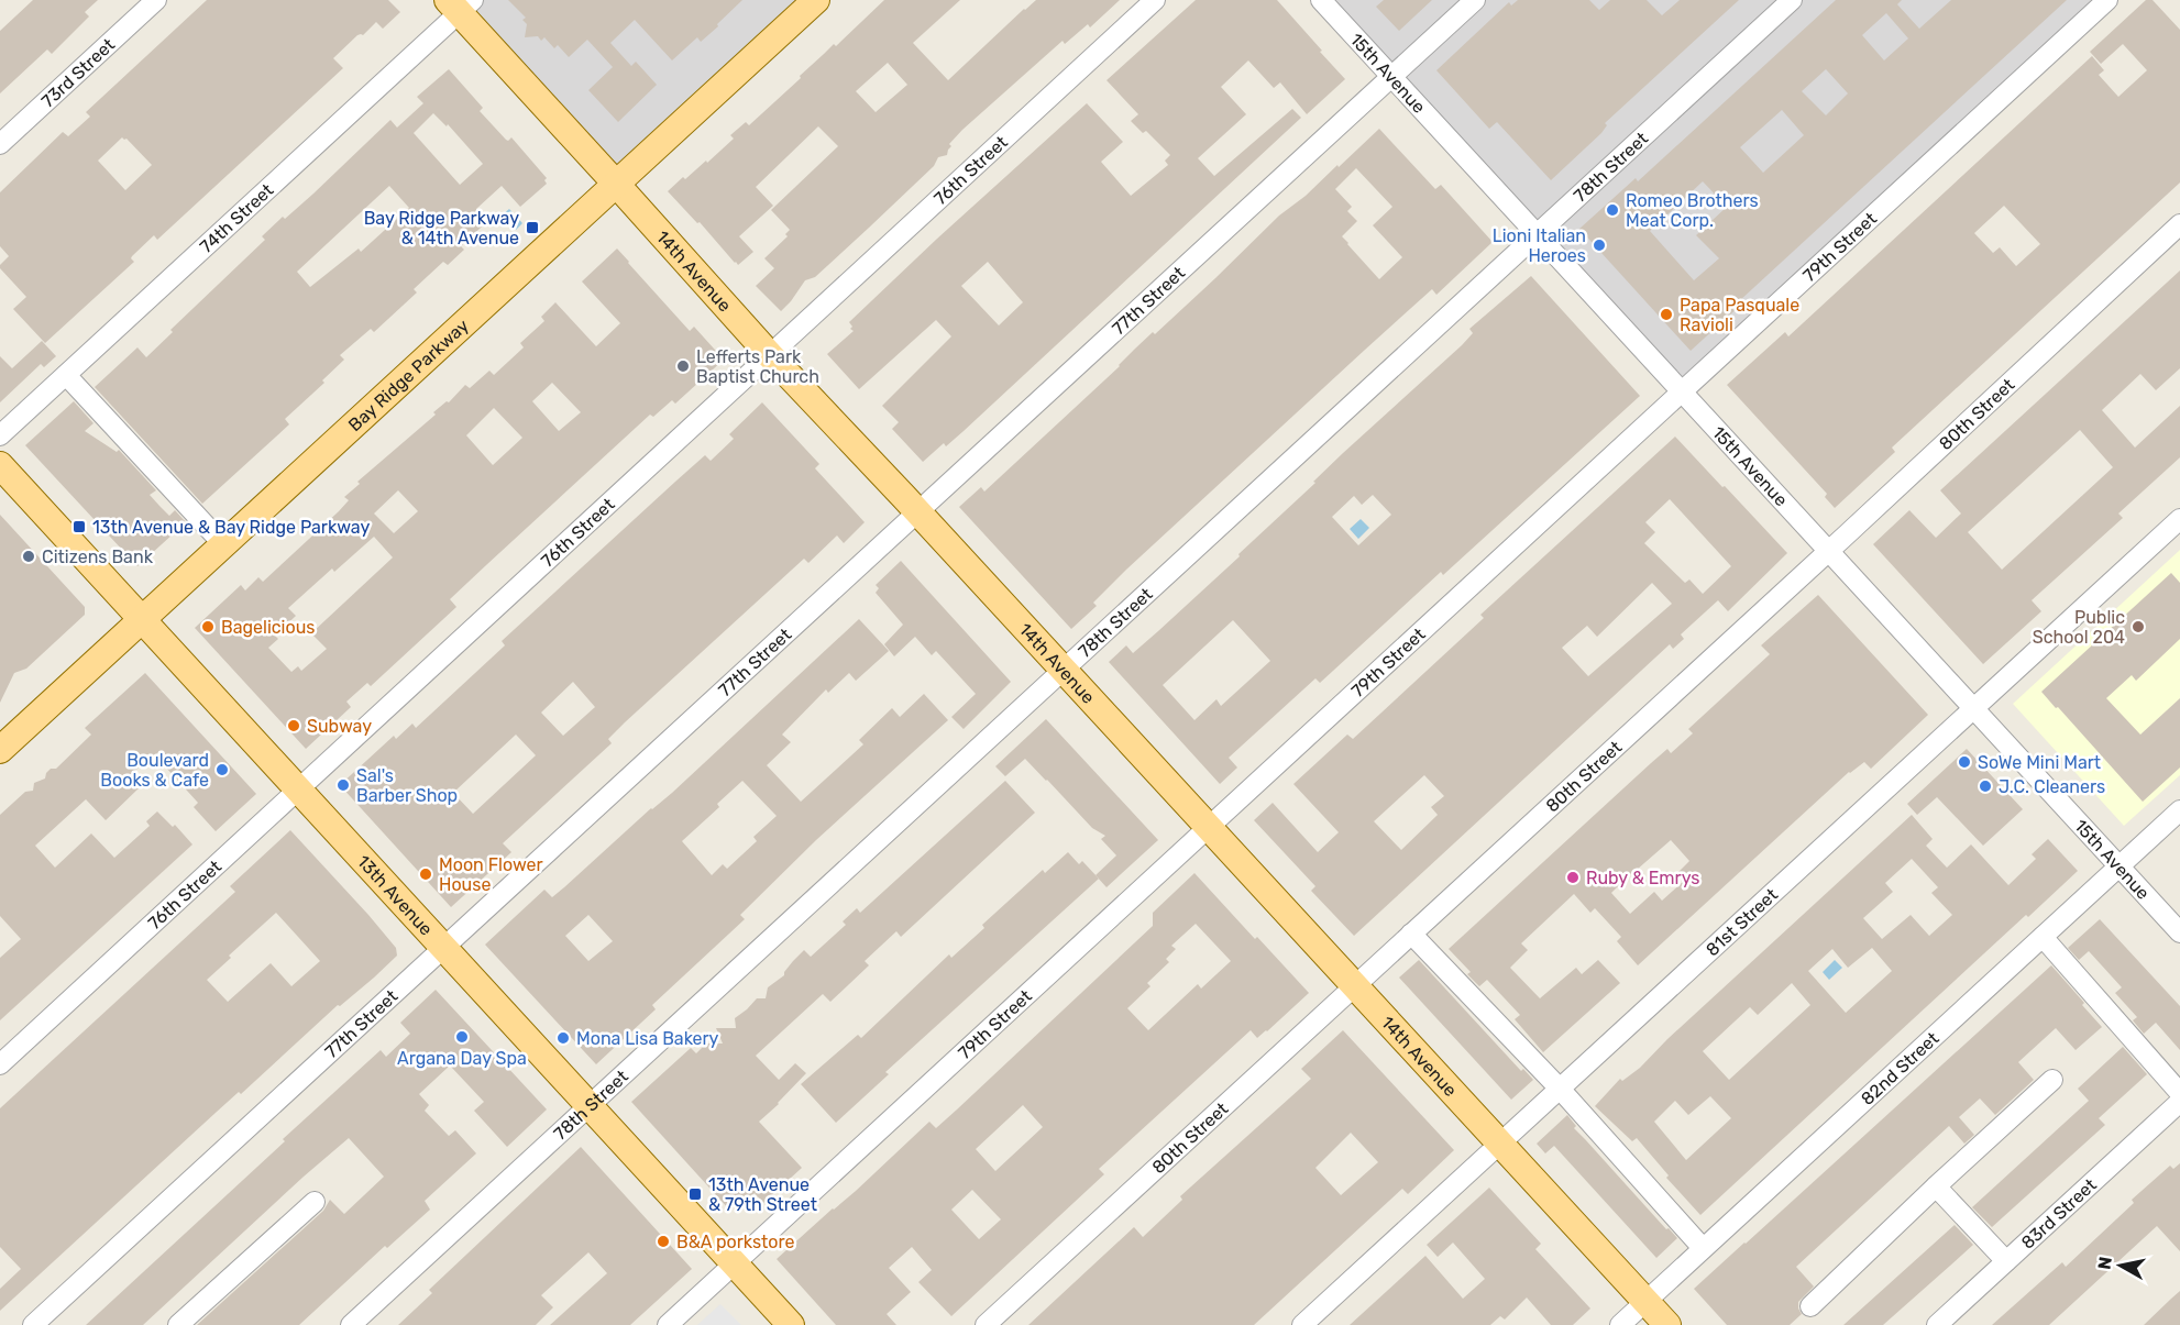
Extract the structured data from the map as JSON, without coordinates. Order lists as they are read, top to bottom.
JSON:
{
  "streets": {
    "main road": ["14th Avenue", "Bay Ridge Parkway", "13th Avenue"],
    "street": [
      "73rd Street",
      "15th Avenue",
      "78th Street",
      "76th Street",
      "74th Street",
      "79th Street",
      "77th Street",
      "80th Street",
      "81st Street",
      "82nd Street",
      "83rd Street"
    ]
  },
  "crossings": [
    ["15th Avenue", "78th Street"],
    ["15th Avenue", "79th Street"],
    ["15th Avenue", "77th Street"],
    ["15th Avenue", "80th Street"],
    ["15th Avenue", "81st Street"],
    ["15th Avenue", "82nd Street"],
    ["78th Street", "14th Avenue"],
    ["78th Street", "13th Avenue"],
    ["76th Street", "14th Avenue"],
    ["76th Street", "13th Avenue"],
    ["74th Street", "14th Avenue"],
    ["79th Street", "14th Avenue"],
    ["79th Street", "13th Avenue"],
    ["14th Avenue", "77th Street"],
    ["14th Avenue", "Bay Ridge Parkway"],
    ["14th Avenue", "80th Street"],
    ["14th Avenue", "81st Street"],
    ["14th Avenue", "82nd Street"],
    ["77th Street", "13th Avenue"],
    ["Bay Ridge Parkway", "13th Avenue"]
  ],
  "places": {
    "other": [
      "Romeo Brothers Meat Corp.",
      "Lioni Italian Heroes",
      "Papa Pasquale Ravioli",
      "Lefferts Park Baptist Church",
      "Citizens Bank",
      "Bagelicious",
      "Public School 204",
      "Subway",
      "SoWe Mini Mart",
      "Boulevard Books & Cafe",
      "Sal's Barber Shop",
      "J.C. Cleaners",
      "Moon Flower House",
      "Ruby & Emrys",
      "Argana Day Spa",
      "Mona Lisa Bakery",
      "B&A porkstore"
    ],
    "transit": ["Bay Ridge Parkway & 14th Avenue", "13th Avenue & Bay Ridge Parkway", "13th Avenue & 79th Street"]
  },
  "north": "left"
}
